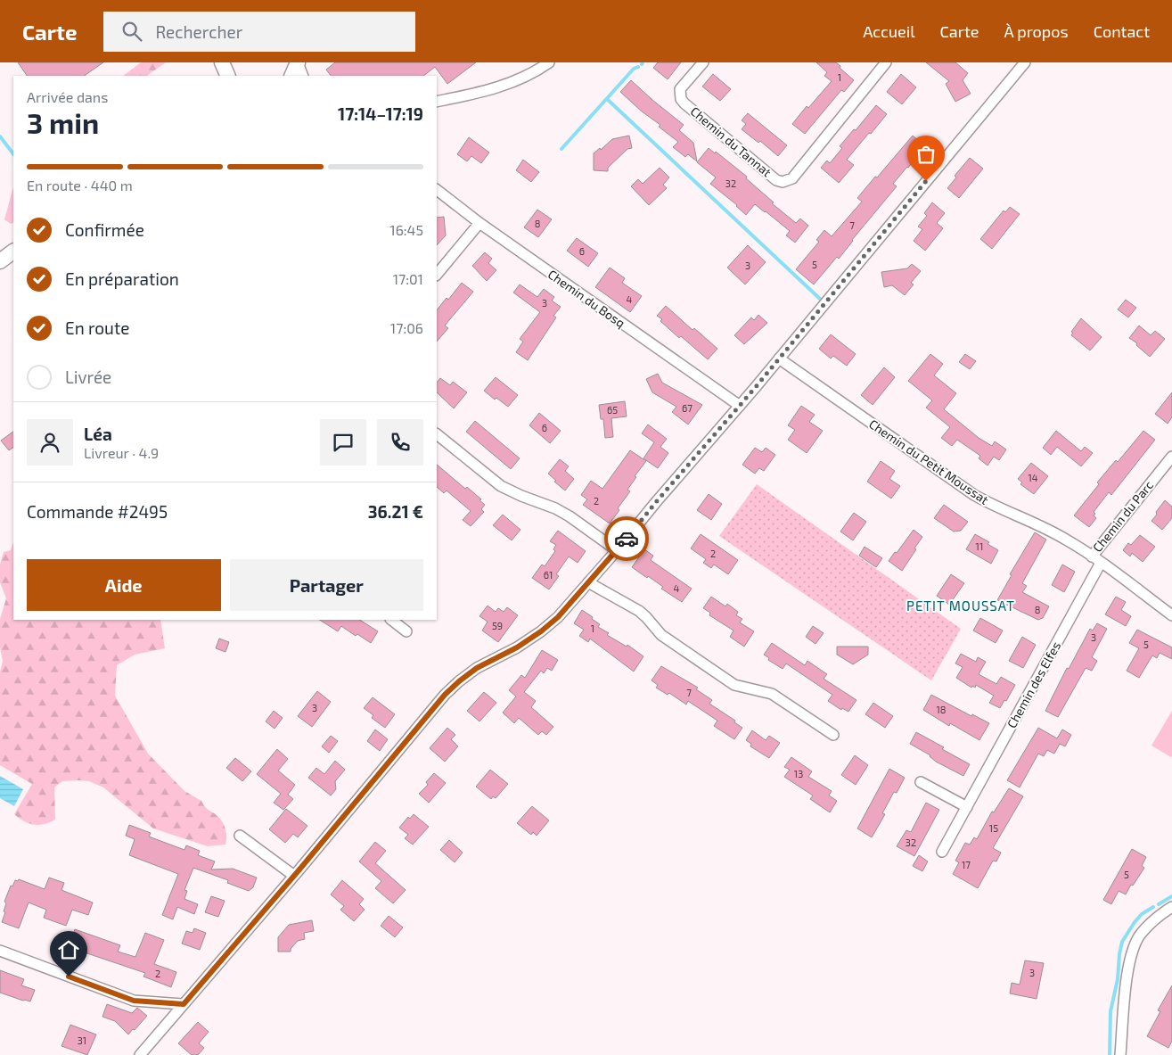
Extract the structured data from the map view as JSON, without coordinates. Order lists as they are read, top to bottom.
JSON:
{
  "streets": {
    "street": [
      "Chemin du Tannat",
      "Chemin du Bosq",
      "Chemin du Petit Moussat",
      "Chemin du Parc",
      "Chemin des Elfes"
    ]
  },
  "crossings": [
    ["Chemin du Petit Moussat", "Chemin du Parc"],
    ["Chemin du Petit Moussat", "Chemin des Elfes"]
  ],
  "districts": ["PETIT MOUSSAT"],
  "house_numbers": [
    "1",
    "32",
    "8",
    "7",
    "6",
    "5",
    "3",
    "4",
    "3",
    "67",
    "65",
    "6",
    "14",
    "2",
    "11",
    "2",
    "61",
    "4",
    "8",
    "59",
    "1",
    "3",
    "5",
    "7",
    "3",
    "18",
    "13",
    "15",
    "32",
    "17",
    "5",
    "3",
    "2",
    "31"
  ],
  "page": {
    "header": "Carte",
    "search": "Rechercher",
    "nav": [
      "Accueil",
      "Carte",
      "À propos",
      "Contact"
    ],
    "heading": ["3 min", "Arrivée dans", "17:14–17:19"],
    "panel": [
      "Léa",
      "Livreur · 4.9",
      "Commande #2495",
      "36.21 €"
    ],
    "bar": "En route · 440 m",
    "list": [
      ["Confirmée", "16:45"],
      ["En préparation", "17:01"],
      ["En route", "17:06"],
      "Livrée"
    ],
    "buttons": ["Aide", "Partager"]
  }
}
